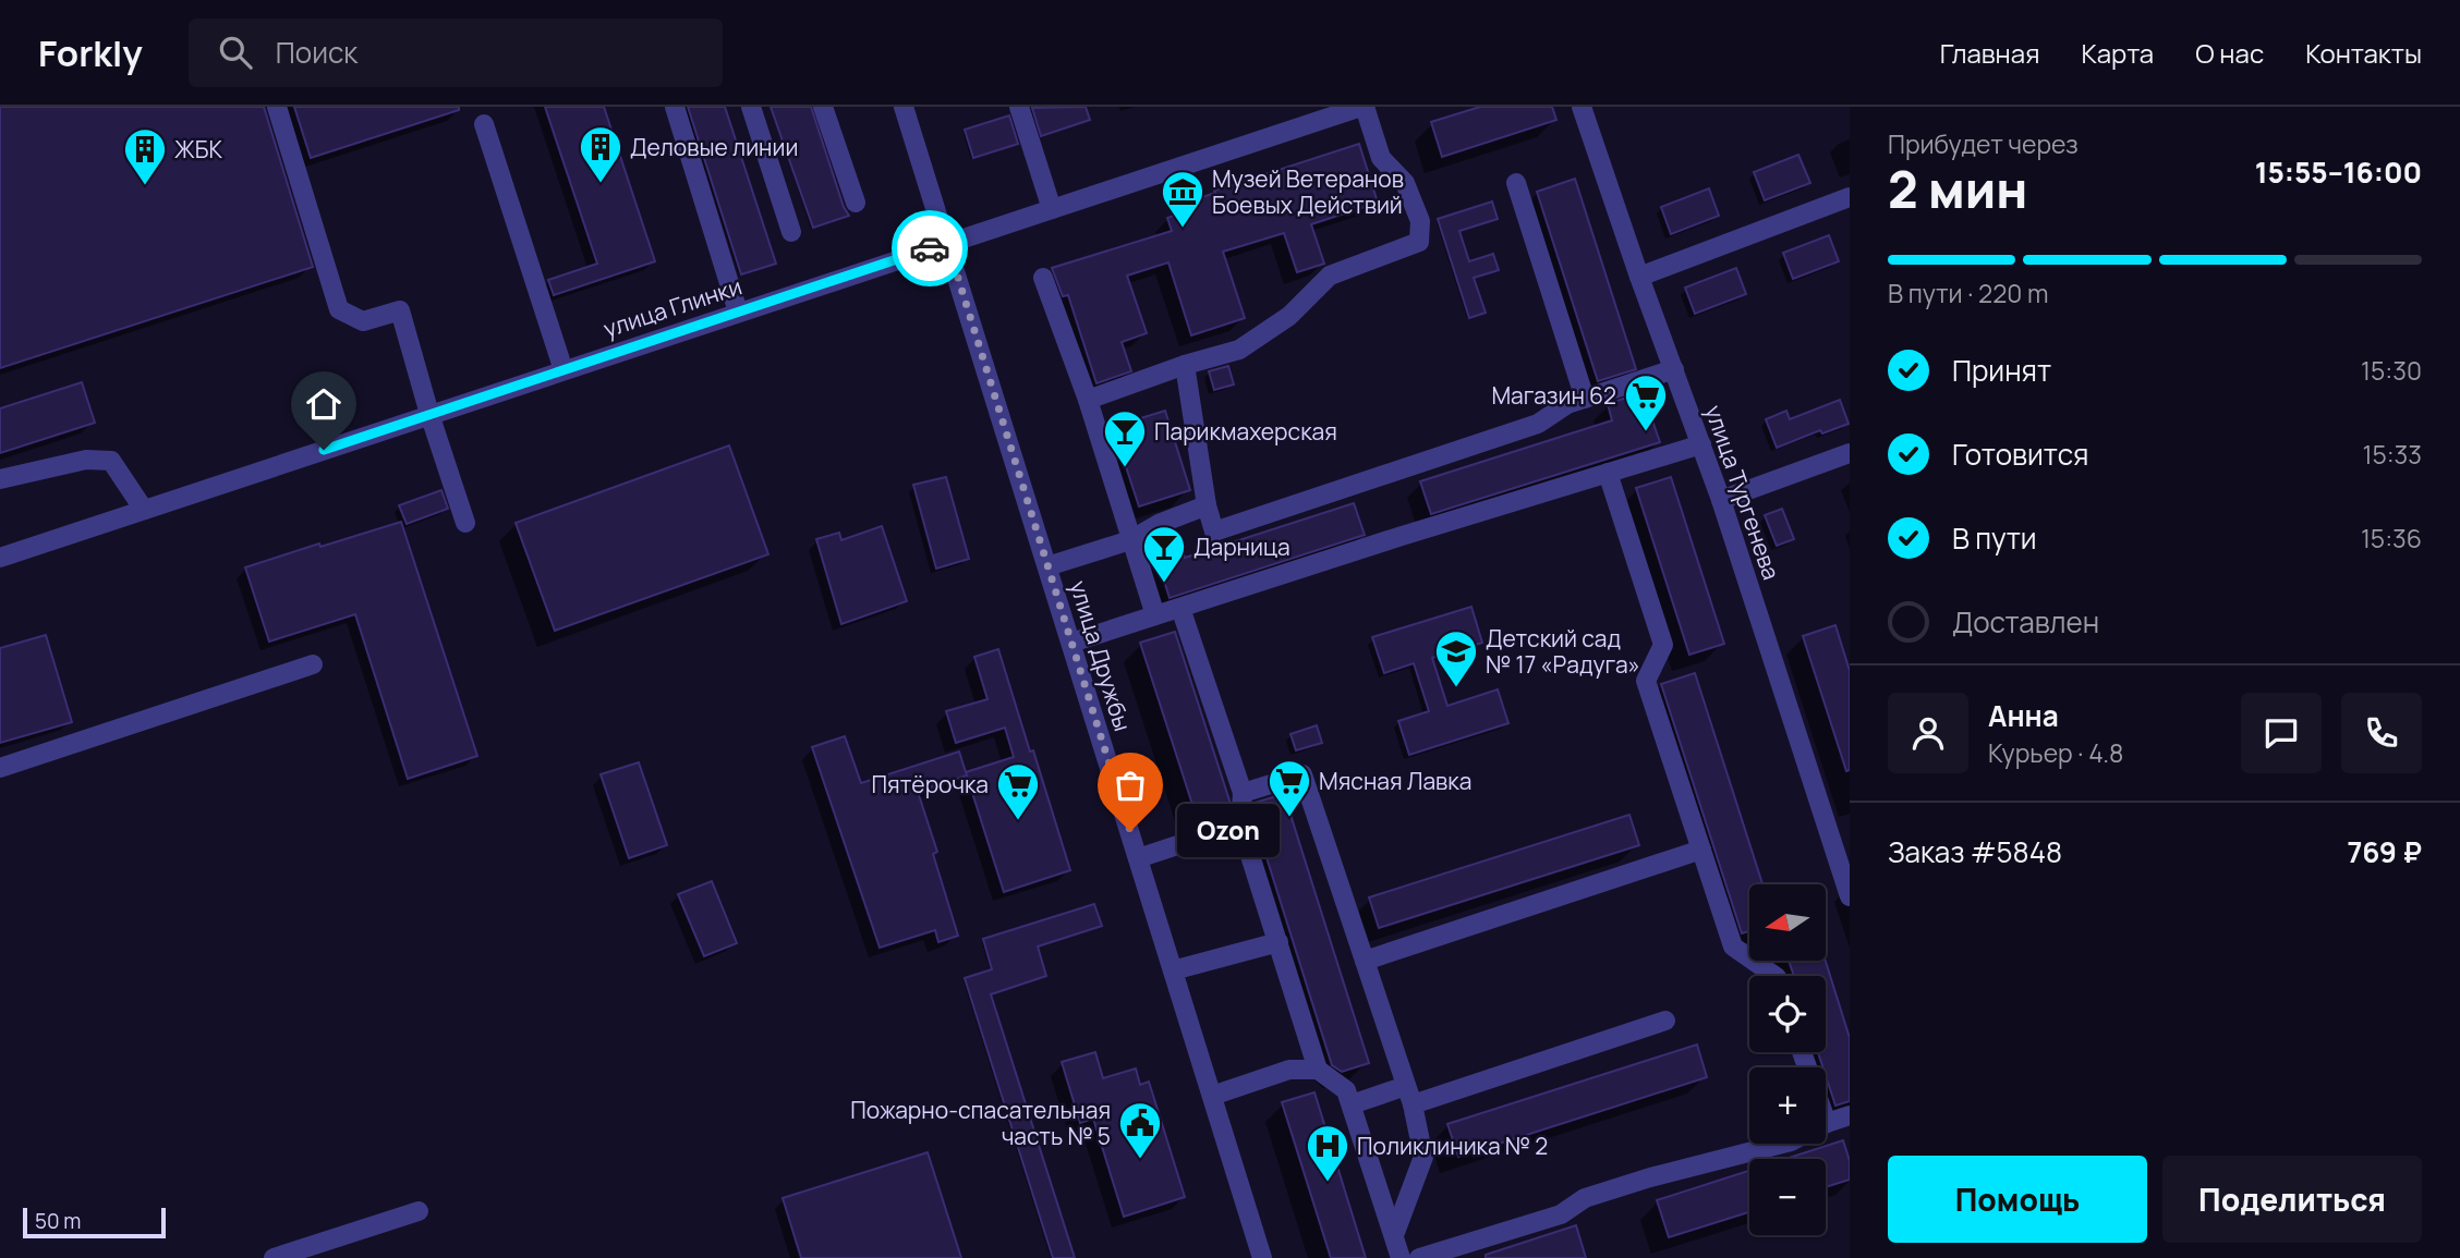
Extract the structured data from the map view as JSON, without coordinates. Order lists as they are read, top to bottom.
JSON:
{
  "streets": {
    "street": ["улица Глинки", "улица Тургенева", "улица Дружбы"]
  },
  "crossings": [
    ["улица Глинки", "улица Дружбы"]
  ],
  "places": {
    "building": ["Деловые линии", "ЖБК"],
    "museum": ["Музей Ветеранов Боевых Действий"],
    "supermarket": ["Магазин 62", "Мясная Лавка", "Пятёрочка"],
    "bar": ["Парикмахерская", "Дарница"],
    "school or university": ["Детский сад № 17 «Радуга»"],
    "other": ["Ozon"],
    "public building": ["Пожарно-спасательная часть № 5"],
    "hospital": ["Поликлиника № 2"]
  },
  "scale_bar": "50 m",
  "north": "left",
  "page": {
    "header": "Forkly",
    "search": "Поиск",
    "nav": [
      "Главная",
      "Карта",
      "О нас",
      "Контакты"
    ],
    "heading": ["2 мин", "Прибудет через", "15:55–16:00"],
    "panel": [
      "Анна",
      "Курьер · 4.8",
      "Заказ #5848",
      "769 ₽"
    ],
    "bar": "В пути · 220 m",
    "list": [
      ["Принят", "15:30"],
      ["Готовится", "15:33"],
      ["В пути", "15:36"],
      "Доставлен"
    ],
    "bubble": "Ozon",
    "map_buttons": ["+", "−"],
    "buttons": ["Помощь", "Поделиться"],
    "scale": "50 m"
  }
}
